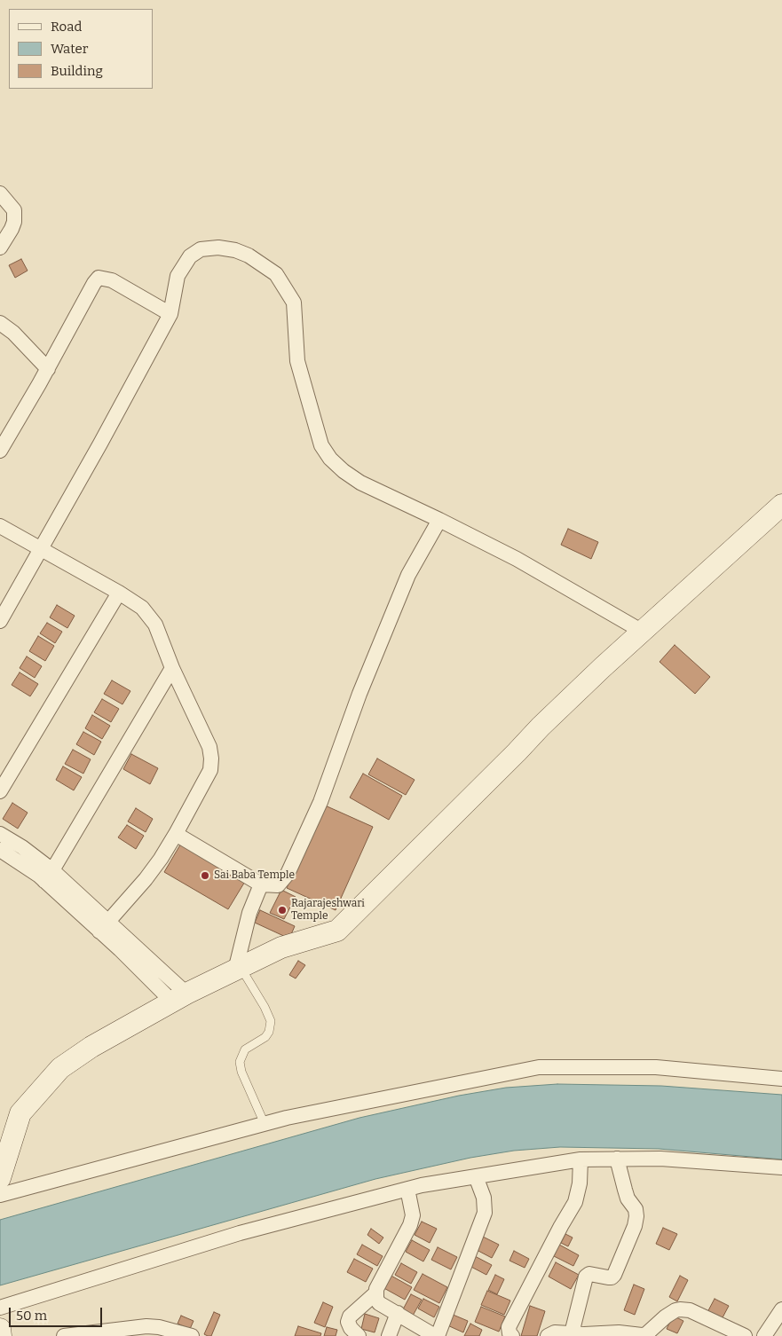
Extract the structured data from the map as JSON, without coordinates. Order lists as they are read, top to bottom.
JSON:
{
  "places": ["Sai Baba Temple", "Rajarajeshwari Temple"],
  "legend": ["Road", "Water", "Building"],
  "scale_bar": "50 m"
}
